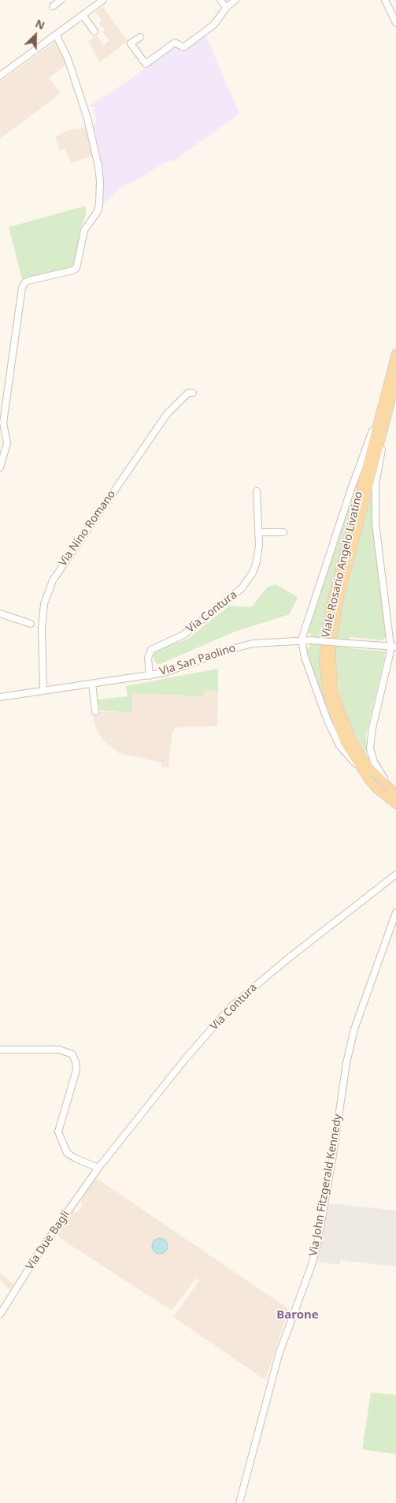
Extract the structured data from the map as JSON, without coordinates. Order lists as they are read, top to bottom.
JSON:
{
  "streets": {
    "main road": ["Viale Rosario Angelo Livatino"],
    "street": [
      "Via Nino Romano",
      "Via Contura",
      "Via San Paolino",
      "Via John Fitzgerald Kennedy",
      "Via Due Bagli"
    ]
  },
  "crossings": [
    ["Via Nino Romano", "Via San Paolino"],
    ["Via Contura", "Via San Paolino"],
    ["Via Contura", "Via Due Bagli"]
  ],
  "districts": ["Barone"],
  "north": "top right"
}
